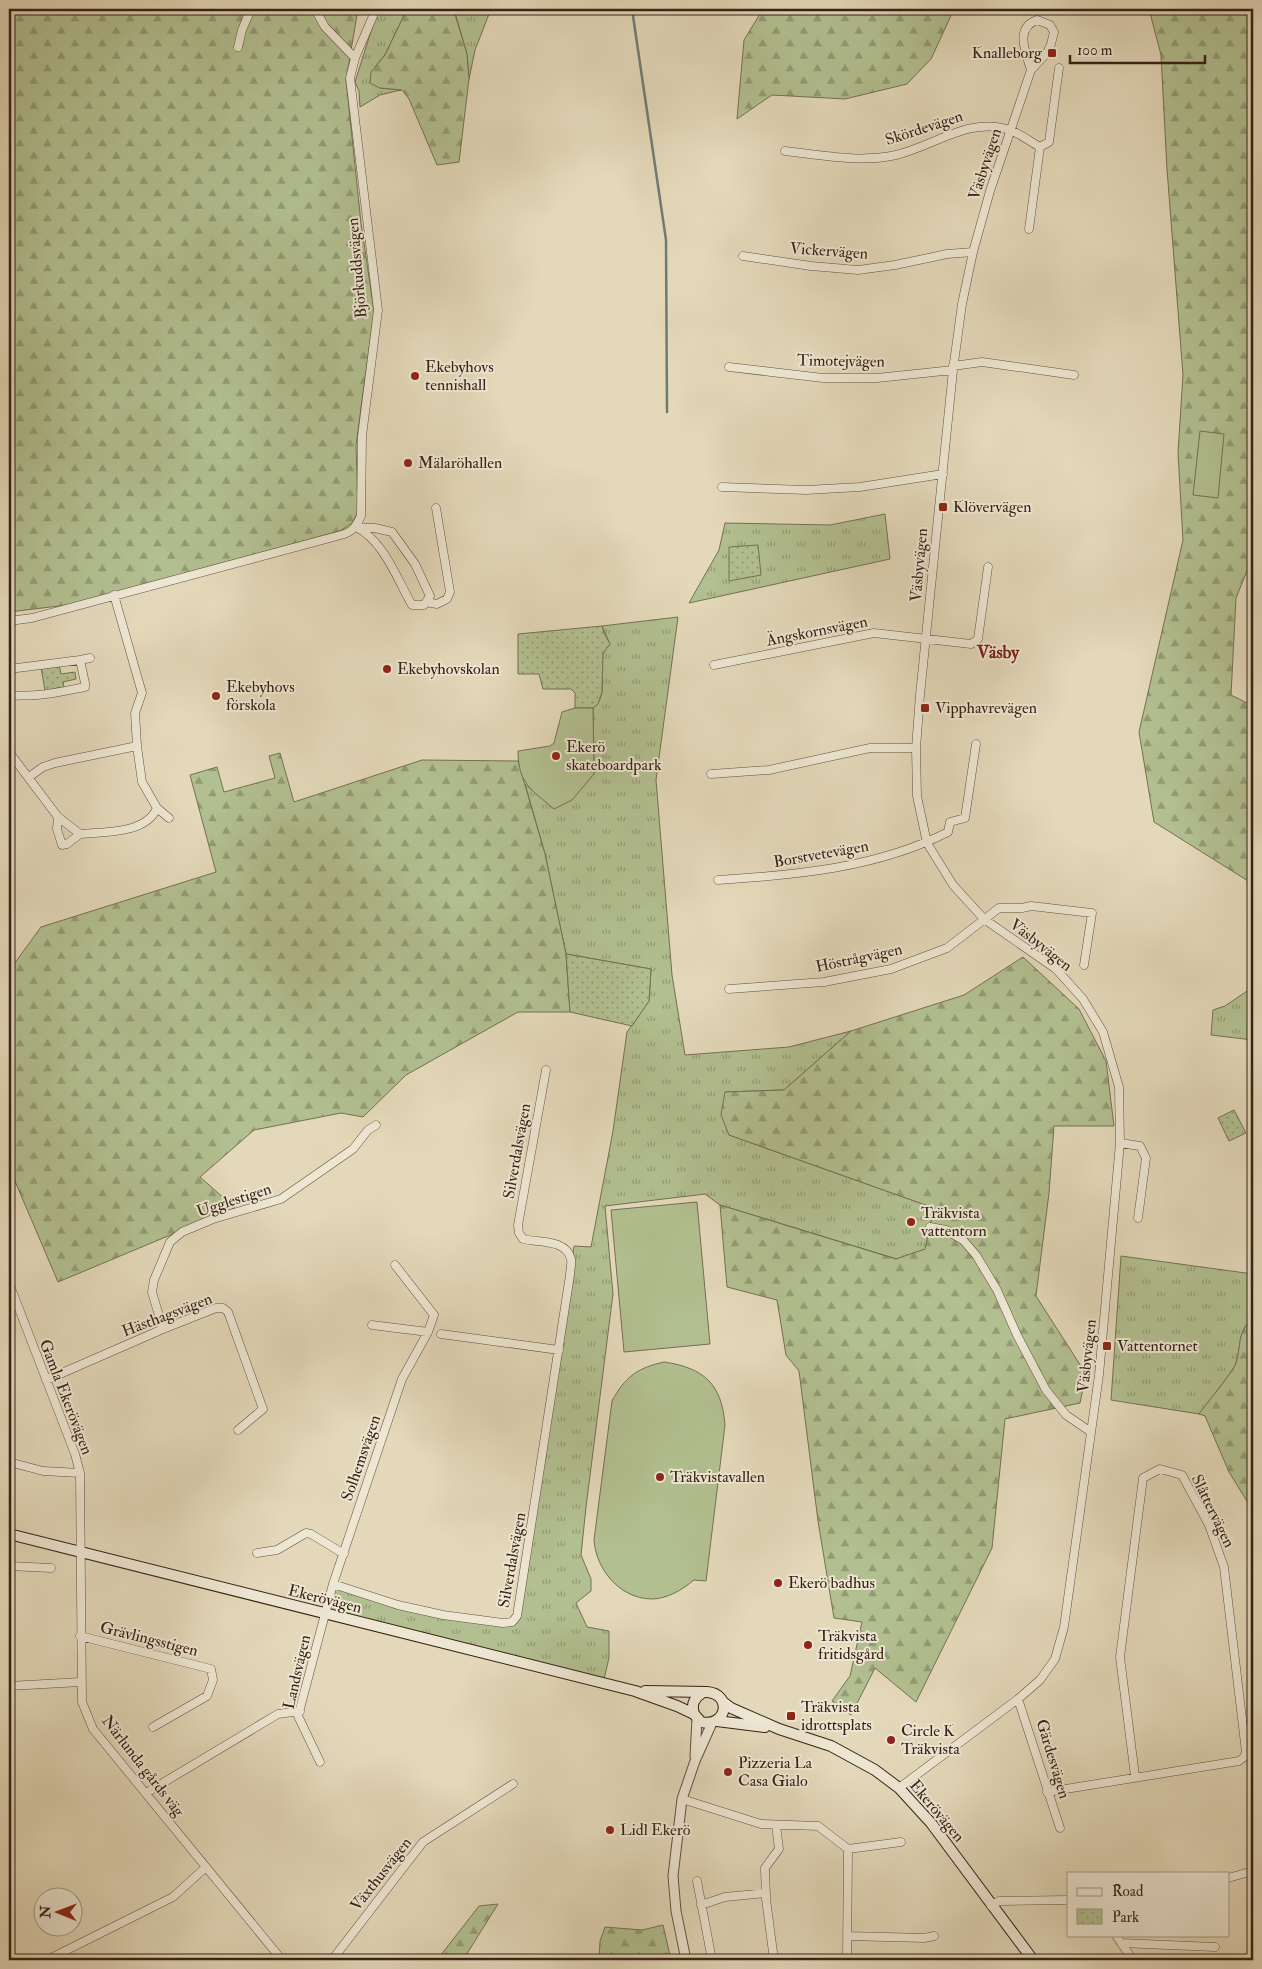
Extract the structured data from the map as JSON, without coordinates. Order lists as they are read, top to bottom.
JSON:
{
  "streets": {
    "main road": ["Ekerövägen"],
    "street": [
      "Skördevägen",
      "Väsbyvägen",
      "Vickervägen",
      "Björkuddsvägen",
      "Timotejvägen",
      "Ängskornsvägen",
      "Borstvetevägen",
      "Höstrågvägen",
      "Silverdalsvägen",
      "Ugglestigen",
      "Hästhagsvägen",
      "Gamla Ekerövägen",
      "Solhemsvägen",
      "Slåttervägen",
      "Grävlingsstigen",
      "Landsvägen",
      "Gärdesvägen",
      "Närlunda gårds väg",
      "Växthusvägen"
    ]
  },
  "crossings": [
    ["Skördevägen", "Väsbyvägen"],
    ["Väsbyvägen", "Vickervägen"],
    ["Väsbyvägen", "Timotejvägen"],
    ["Väsbyvägen", "Ängskornsvägen"],
    ["Väsbyvägen", "Borstvetevägen"],
    ["Väsbyvägen", "Höstrågvägen"],
    ["Väsbyvägen", "Ekerövägen"],
    ["Väsbyvägen", "Gärdesvägen"],
    ["Silverdalsvägen", "Solhemsvägen"],
    ["Ugglestigen", "Hästhagsvägen"],
    ["Hästhagsvägen", "Gamla Ekerövägen"],
    ["Gamla Ekerövägen", "Ekerövägen"],
    ["Gamla Ekerövägen", "Närlunda gårds väg"],
    ["Solhemsvägen", "Ekerövägen"],
    ["Solhemsvägen", "Landsvägen"],
    ["Slåttervägen", "Gärdesvägen"],
    ["Ekerövägen", "Landsvägen"],
    ["Ekerövägen", "Närlunda gårds väg"],
    ["Grävlingsstigen", "Närlunda gårds väg"]
  ],
  "districts": ["Väsby"],
  "places": {
    "transit": [
      "Knalleborg",
      "Klövervägen",
      "Vipphavrevägen",
      "Vattentornet",
      "Träkvista idrottsplats"
    ],
    "other": [
      "Ekebyhovs tennishall",
      "Mälaröhallen",
      "Ekebyhovskolan",
      "Ekebyhovs förskola",
      "Ekerö skateboardpark",
      "Träkvista vattentorn",
      "Träkvistavallen",
      "Ekerö badhus",
      "Träkvista fritidsgård",
      "Circle K Träkvista",
      "Pizzeria La Casa Gialo",
      "Lidl Ekerö"
    ]
  },
  "legend": ["Road", "Park"],
  "scale_bar": "100 m",
  "north": "left"
}
